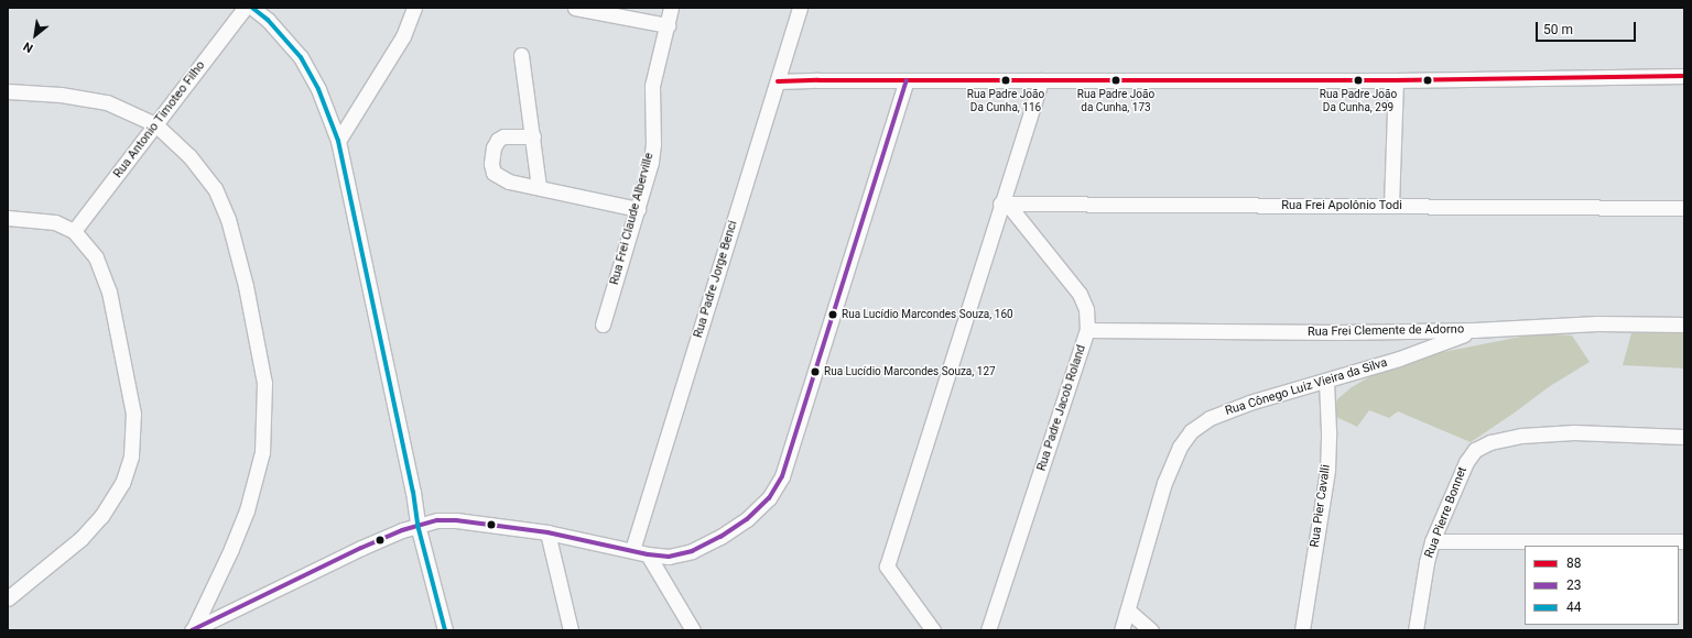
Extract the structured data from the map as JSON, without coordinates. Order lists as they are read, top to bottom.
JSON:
{
  "streets": {
    "street": [
      "Rua Antonio Timoteo Filho",
      "Rua Frei Apolônio Todi",
      "Rua Frei Claude Alberville",
      "Rua Padre Jorge Benci",
      "Rua Frei Clemente de Adorno",
      "Rua Cônego Luiz Vieira da Silva",
      "Rua Padre Jacob Roland",
      "Rua Pier Cavalli",
      "Rua Pierre Bonnet"
    ]
  },
  "crossings": [
    ["Rua Frei Apolônio Todi", "Rua Padre Jacob Roland"],
    ["Rua Frei Clemente de Adorno", "Rua Cônego Luiz Vieira da Silva"],
    ["Rua Frei Clemente de Adorno", "Rua Padre Jacob Roland"],
    ["Rua Cônego Luiz Vieira da Silva", "Rua Pier Cavalli"]
  ],
  "places": [
    "Rua Padre João Da Cunha, 116",
    "Rua Padre João da Cunha, 173",
    "Rua Padre João Da Cunha, 299",
    "Rua Lucídio Marcondes Souza, 160",
    "Rua Lucídio Marcondes Souza, 127"
  ],
  "lines": ["transit line 44", "transit line 88", "transit line 23"],
  "legend": ["88", "23", "44"],
  "scale_bar": "50 m",
  "north": "bottom left"
}
